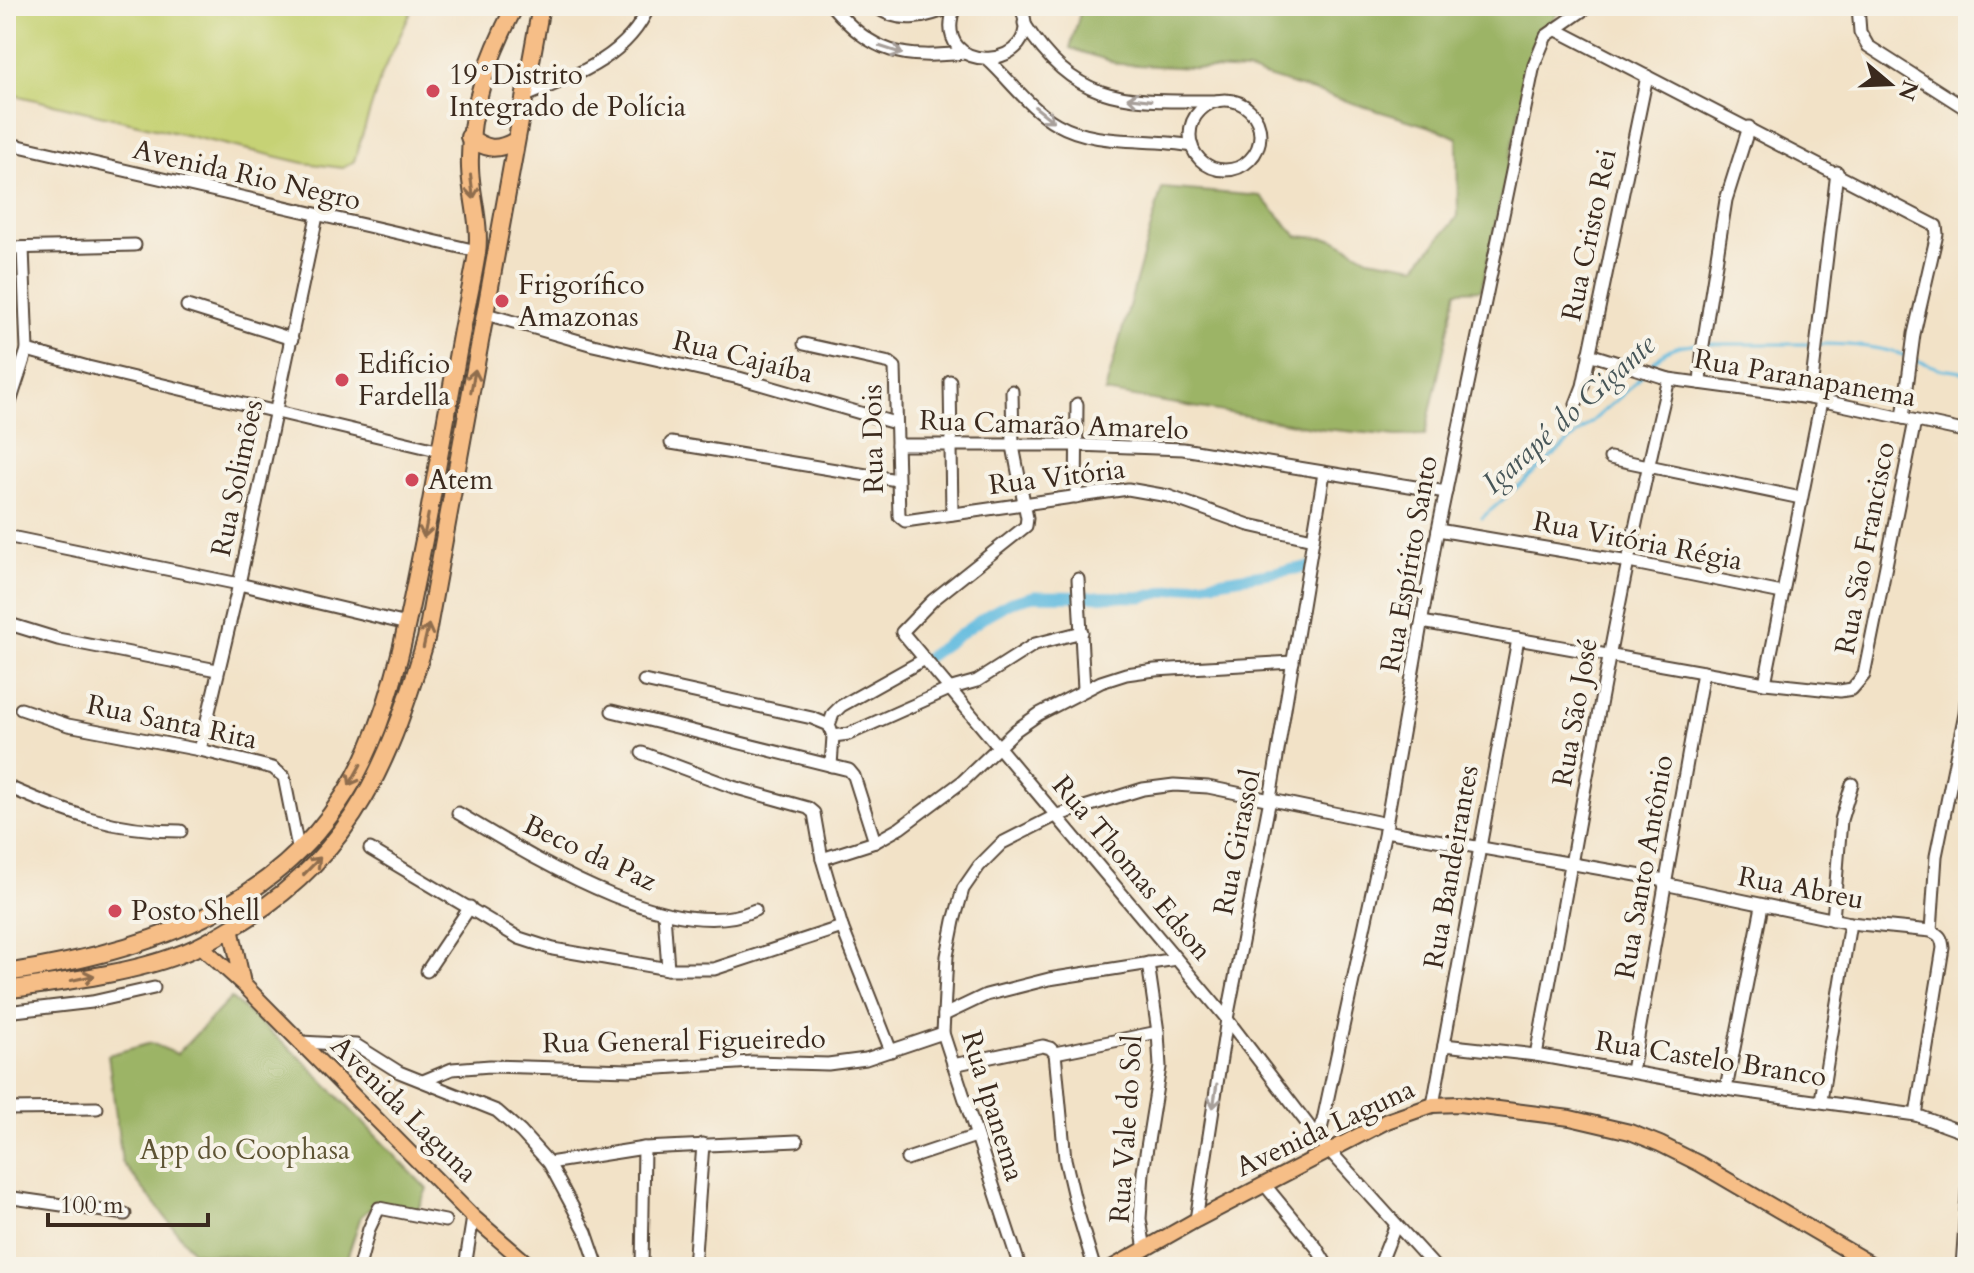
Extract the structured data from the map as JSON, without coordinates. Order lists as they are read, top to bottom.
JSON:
{
  "streets": {
    "main road": ["Avenida Laguna"],
    "street": [
      "Avenida Rio Negro",
      "Rua Cristo Rei",
      "Rua Cajaíba",
      "Rua Paranapanema",
      "Rua Camarão Amarelo",
      "Rua Dois",
      "Rua Vitória",
      "Rua Solimões",
      "Rua Vitória Régia",
      "Rua São Francisco",
      "Rua Espírito Santo",
      "Rua São José",
      "Rua Santa Rita",
      "Rua Girassol",
      "Beco da Paz",
      "Rua Bandeirantes",
      "Rua Santo Antônio",
      "Rua Thomas Edson",
      "Rua Abreu",
      "Rua General Figueiredo",
      "Rua Castelo Branco",
      "Rua Ipanema",
      "Rua Vale do Sol"
    ]
  },
  "crossings": [
    ["Avenida Rio Negro", "Rua Solimões"],
    ["Rua Cristo Rei", "Rua Paranapanema"],
    ["Rua Cajaíba", "Rua Dois"],
    ["Rua Paranapanema", "Rua São Francisco"],
    ["Rua Paranapanema", "Rua São José"],
    ["Rua Camarão Amarelo", "Rua Dois"],
    ["Rua Camarão Amarelo", "Rua Espírito Santo"],
    ["Rua Camarão Amarelo", "Rua Girassol"],
    ["Rua Dois", "Rua Vitória"],
    ["Rua Vitória", "Rua Girassol"],
    ["Rua Vitória", "Rua Thomas Edson"],
    ["Rua Solimões", "Rua Santa Rita"],
    ["Rua Vitória Régia", "Rua Espírito Santo"],
    ["Rua Vitória Régia", "Rua São José"],
    ["Rua Espírito Santo", "Rua Thomas Edson"],
    ["Rua Espírito Santo", "Rua Abreu"],
    ["Rua Espírito Santo", "Rua Ipanema"],
    ["Rua São José", "Rua Abreu"],
    ["Rua São José", "Rua Castelo Branco"],
    ["Rua Girassol", "Rua Thomas Edson"],
    ["Rua Girassol", "Rua Ipanema"],
    ["Rua Girassol", "Avenida Laguna"],
    ["Rua Bandeirantes", "Rua Abreu"],
    ["Rua Bandeirantes", "Rua Castelo Branco"],
    ["Rua Bandeirantes", "Avenida Laguna"],
    ["Rua Santo Antônio", "Rua Abreu"],
    ["Rua Santo Antônio", "Rua Castelo Branco"],
    ["Rua Thomas Edson", "Rua Ipanema"],
    ["Rua Abreu", "Rua Ipanema"],
    ["Rua General Figueiredo", "Rua Ipanema"],
    ["Avenida Laguna", "Rua Vale do Sol"]
  ],
  "water": ["Igarapé do Gigante"],
  "parks": ["App do Coophasa"],
  "places": [
    "19°Distrito Integrado de Polícia",
    "Frigorífico Amazonas",
    "Edifício Fardella",
    "Atem",
    "Posto Shell"
  ],
  "scale_bar": "100 m",
  "north": "right"
}
